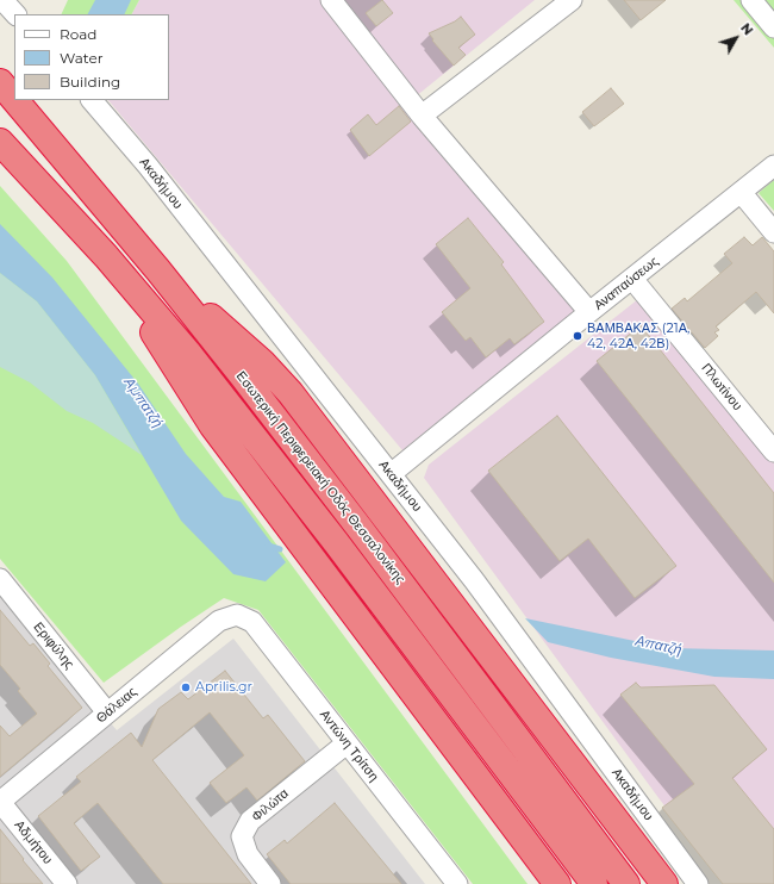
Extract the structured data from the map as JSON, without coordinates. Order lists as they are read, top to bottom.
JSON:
{
  "streets": {
    "highway": ["Εσωτερική Περιφερειακή Οδός Θεσσαλονίκης"],
    "street": [
      "Ακαδήμου",
      "Αναπαύσεως",
      "Πλωτίνου",
      "Εριφύλης",
      "Θάλειας",
      "Αντώνη Τρίτση",
      "Φιλώτα",
      "Αδμήτου"
    ]
  },
  "crossings": [
    ["Ακαδήμου", "Αναπαύσεως"],
    ["Αναπαύσεως", "Πλωτίνου"],
    ["Εριφύλης", "Θάλειας"],
    ["Θάλειας", "Αντώνη Τρίτση"],
    ["Θάλειας", "Αδμήτου"],
    ["Αντώνη Τρίτση", "Φιλώτα"]
  ],
  "water": ["Αμπατζή", "Απατζή"],
  "places": ["ΒΑΜΒΑΚΑΣ (21Α, 42, 42Α, 42Β)", "Aprilis.gr"],
  "legend": ["Road", "Water", "Building"],
  "north": "top right"
}
